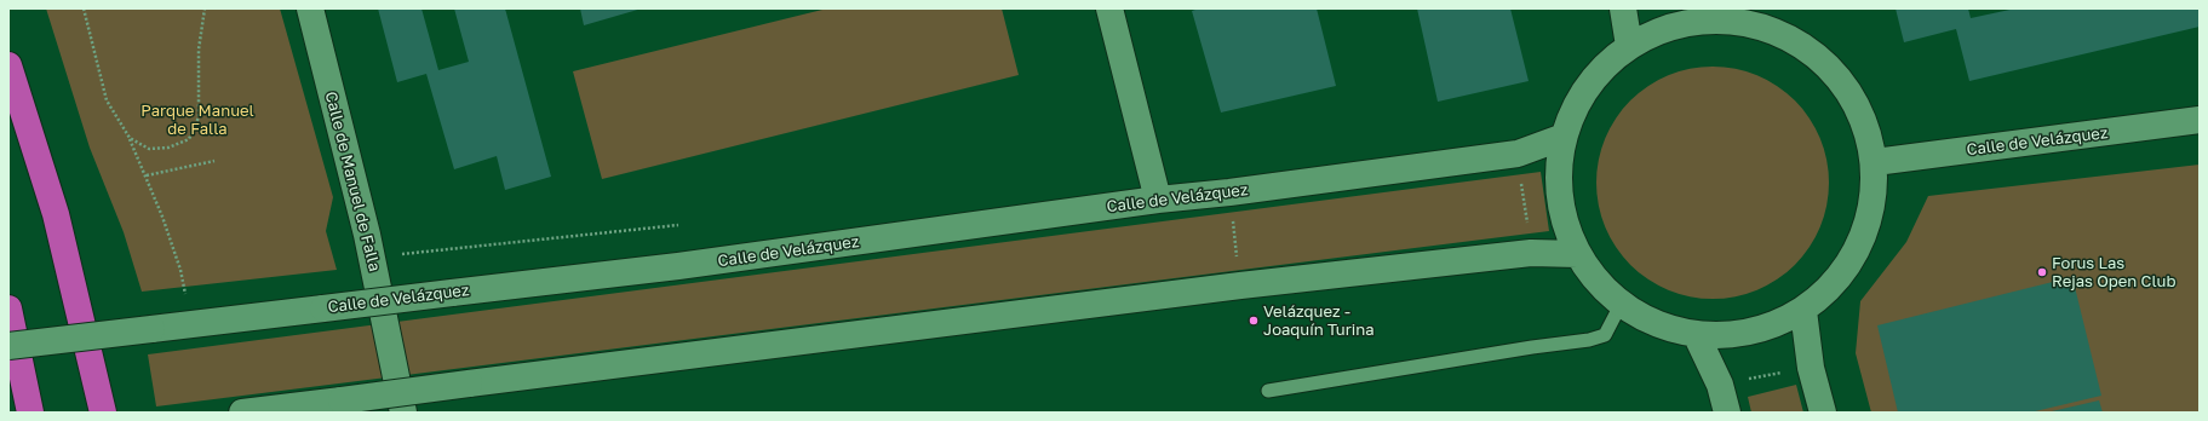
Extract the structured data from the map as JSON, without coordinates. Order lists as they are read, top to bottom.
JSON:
{
  "streets": {
    "street": ["Calle de Velázquez", "Calle de Manuel de Falla"]
  },
  "parks": ["Parque Manuel de Falla"],
  "places": ["Forus Las Rejas Open Club", "Velázquez - Joaquín Turina"]
}
